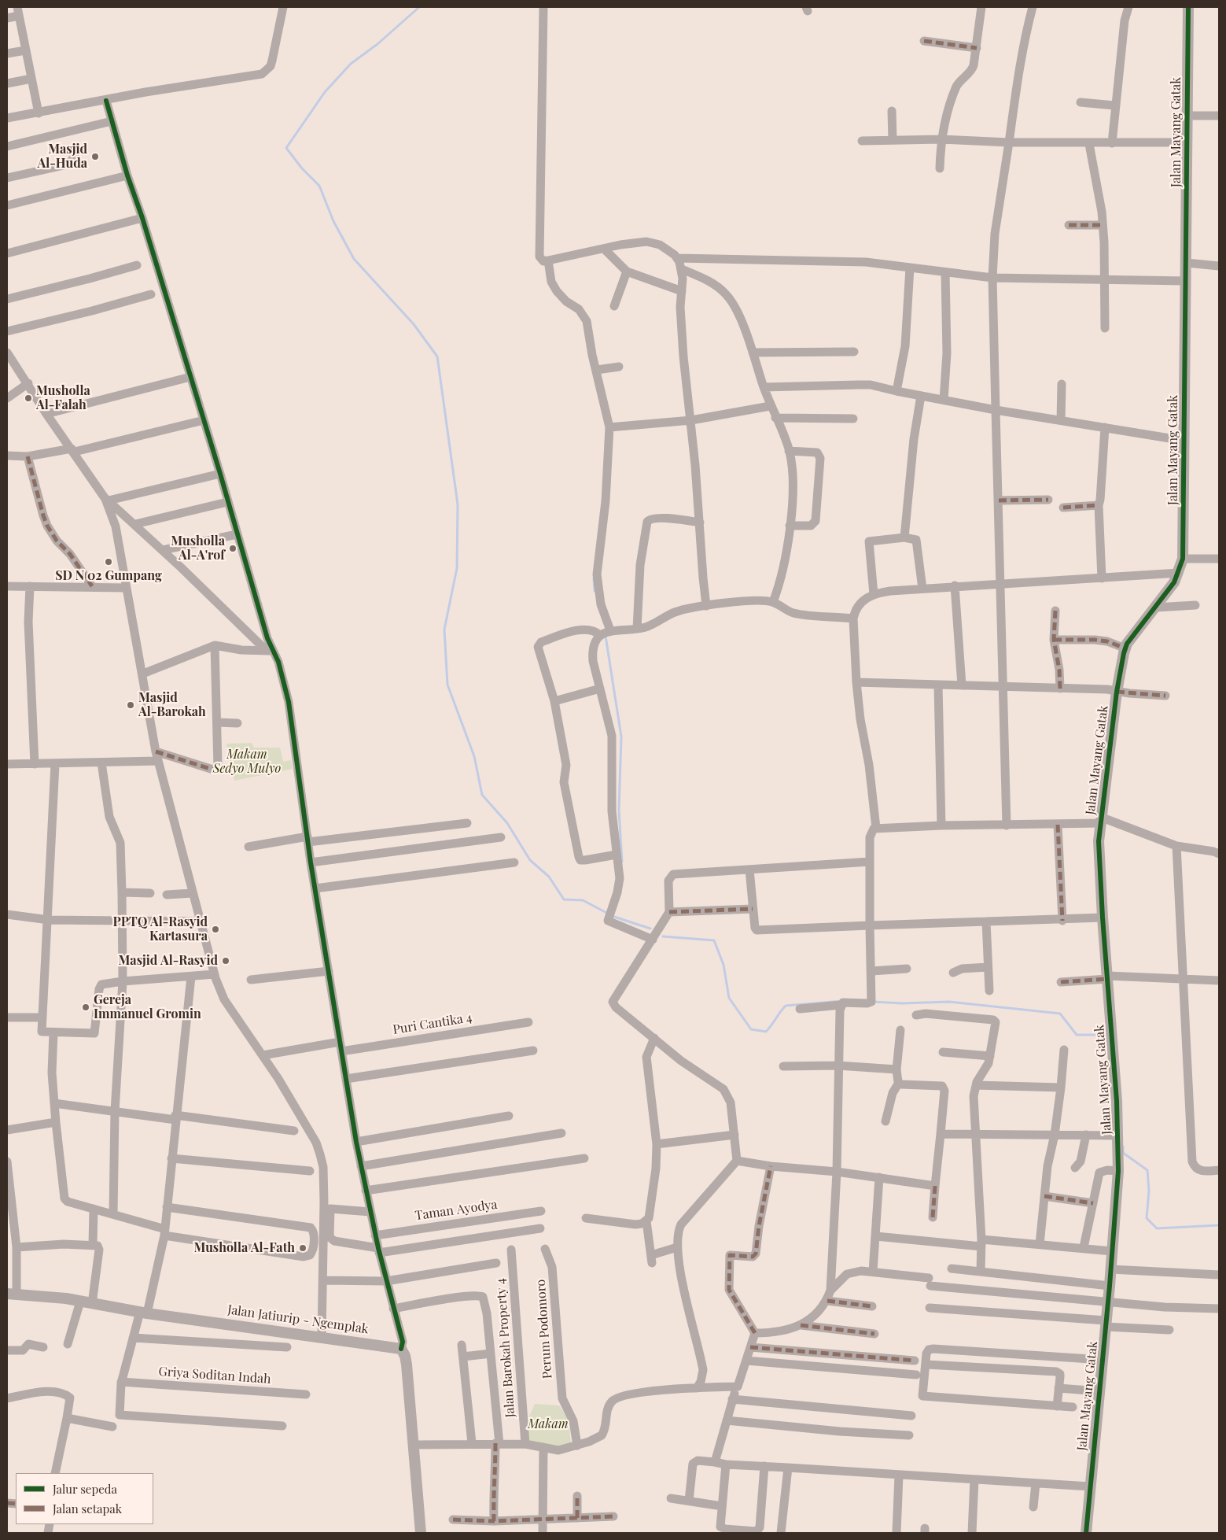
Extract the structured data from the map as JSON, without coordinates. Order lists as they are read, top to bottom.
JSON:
{
  "streets": {
    "street": [
      "Jalan Mayang Gatak",
      "Puri Cantika 4",
      "Taman Ayodya",
      "Jalan Jatiurip - Ngemplak",
      "Perum Podomoro",
      "Jalan Barokah Property 4",
      "Griya Soditan Indah"
    ]
  },
  "parks": ["Makam Sedyo Mulyo", "Makam"],
  "places": [
    "Masjid Al-Huda",
    "Musholla Al-Falah",
    "Musholla Al-A'rof",
    "SD N 02 Gumpang",
    "Masjid Al-Barokah",
    "PPTQ Al-Rasyid Kartasura",
    "Masjid Al-Rasyid",
    "Gereja Immanuel Gromin",
    "Musholla Al-Fath"
  ],
  "legend": ["Jalur sepeda", "Jalan setapak"]
}
